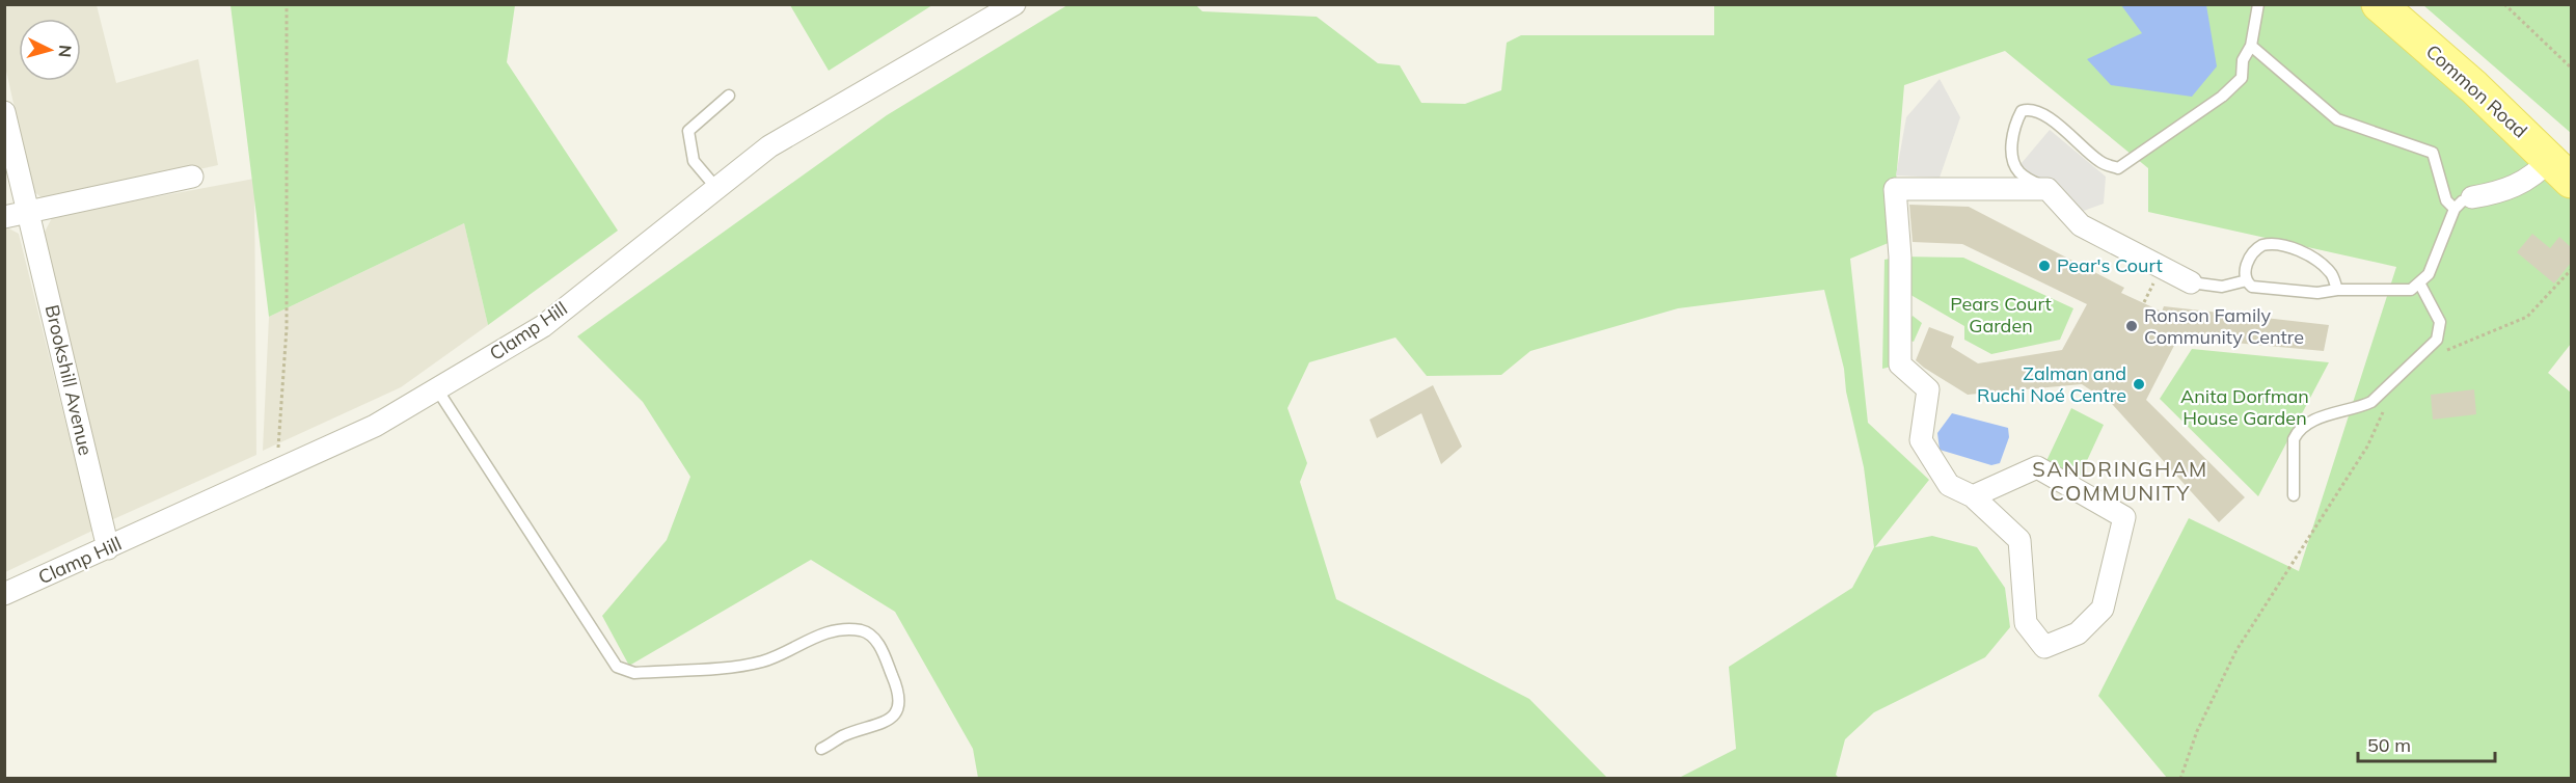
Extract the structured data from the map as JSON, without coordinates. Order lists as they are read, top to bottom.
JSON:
{
  "streets": {
    "main road": ["Common Road"],
    "street": ["Clamp Hill", "Brookshill Avenue"]
  },
  "crossings": [
    ["Clamp Hill", "Brookshill Avenue"]
  ],
  "districts": ["SANDRINGHAM COMMUNITY"],
  "parks": ["Pears Court Garden", "Anita Dorfman House Garden"],
  "places": ["Pear's Court", "Ronson Family Community Centre", "Zalman and Ruchi Noé Centre"],
  "scale_bar": "50 m",
  "north": "right"
}
